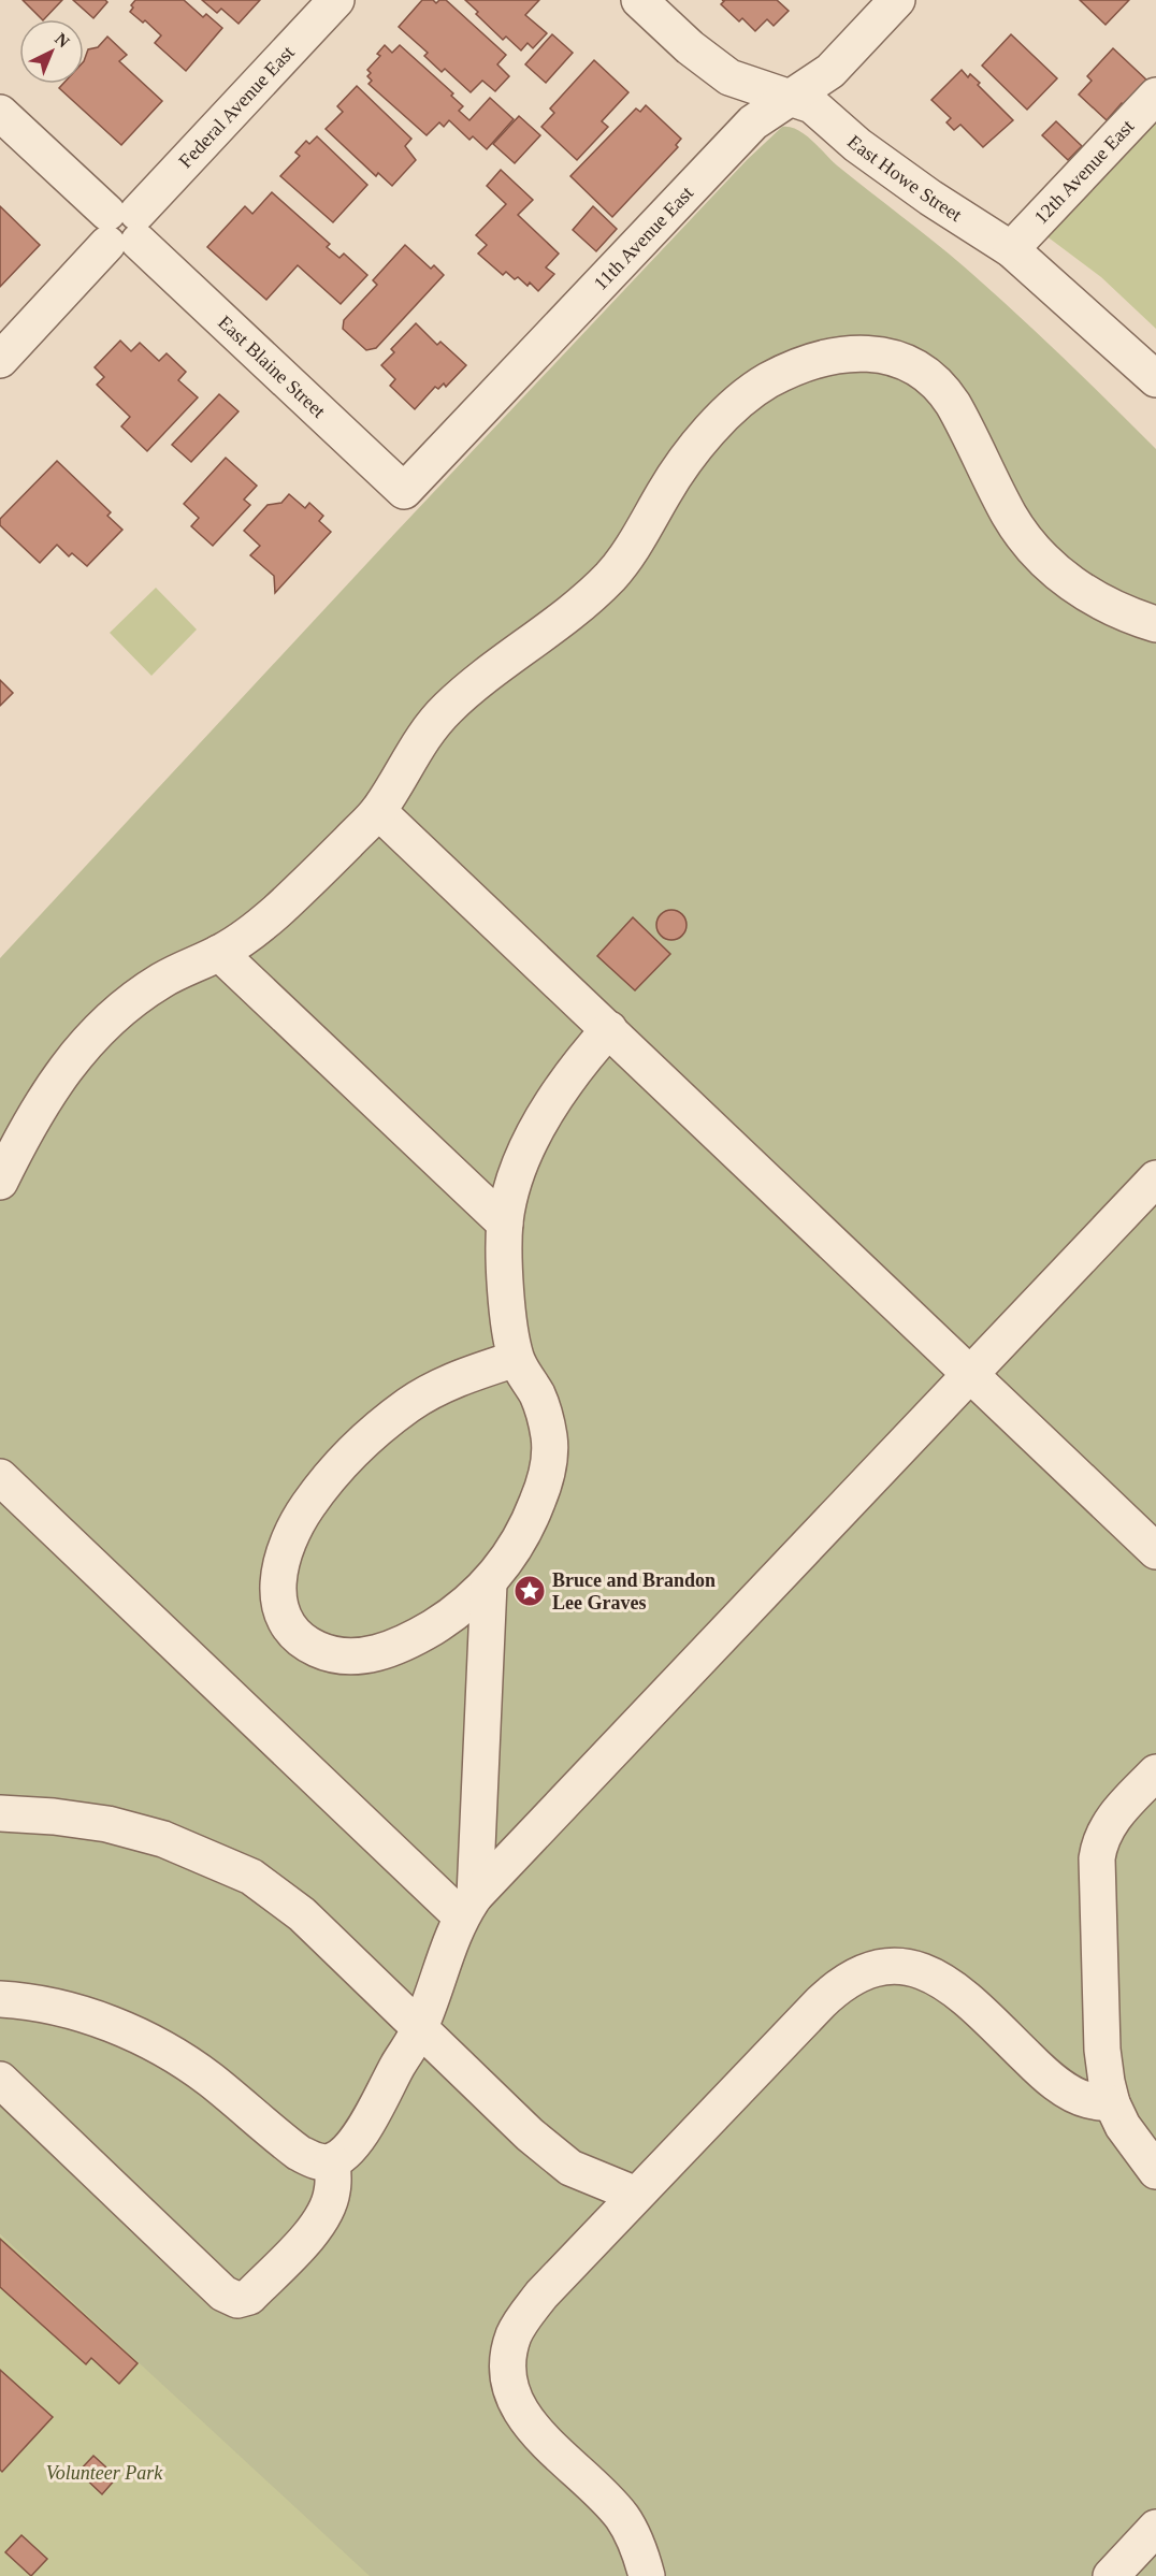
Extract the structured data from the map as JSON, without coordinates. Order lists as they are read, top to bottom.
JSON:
{
  "streets": {
    "street": [
      "Federal Avenue East",
      "12th Avenue East",
      "East Howe Street",
      "11th Avenue East",
      "East Blaine Street"
    ]
  },
  "crossings": [
    ["Federal Avenue East", "East Blaine Street"],
    ["12th Avenue East", "East Howe Street"],
    ["East Howe Street", "11th Avenue East"],
    ["11th Avenue East", "East Blaine Street"]
  ],
  "parks": ["Volunteer Park"],
  "places": {
    "place": ["Bruce and Brandon Lee Graves"]
  },
  "north": "top right"
}
